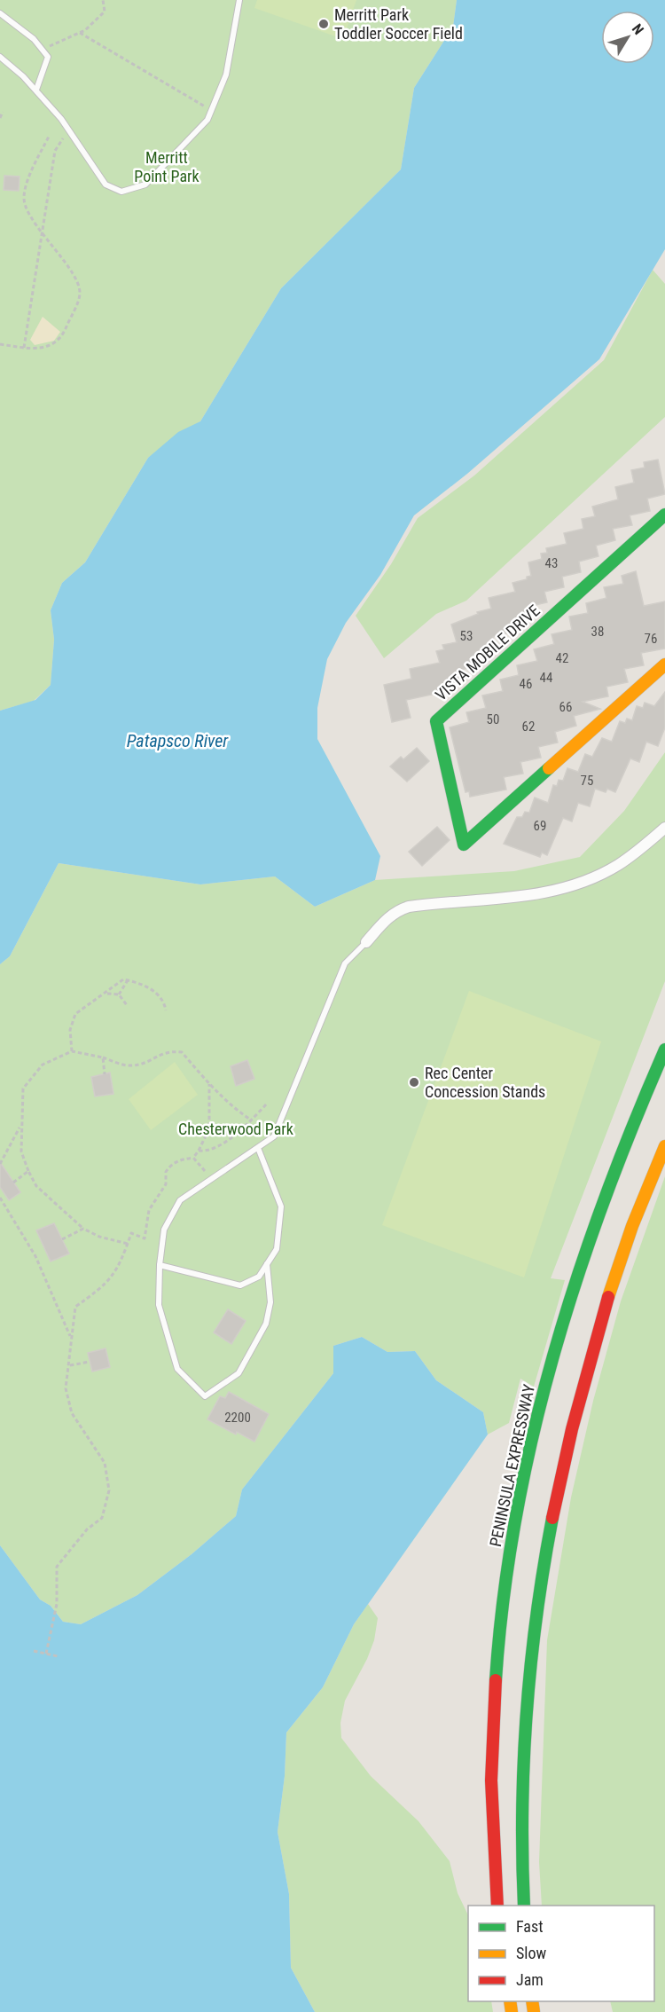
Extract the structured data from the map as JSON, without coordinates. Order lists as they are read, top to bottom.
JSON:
{
  "streets": {
    "main road": ["VISTA MOBILE DRIVE", "PENINSULA EXPRESSWAY"]
  },
  "water": ["Patapsco River"],
  "parks": ["Merritt Point Park", "Chesterwood Park"],
  "places": ["Merritt Park Toddler Soccer Field", "Rec Center Concession Stands"],
  "house_numbers": [
    "43",
    "38",
    "53",
    "76",
    "42",
    "44",
    "46",
    "66",
    "50",
    "62",
    "75",
    "69",
    "2200"
  ],
  "legend": ["Fast", "Slow", "Jam"],
  "north": "top right"
}
